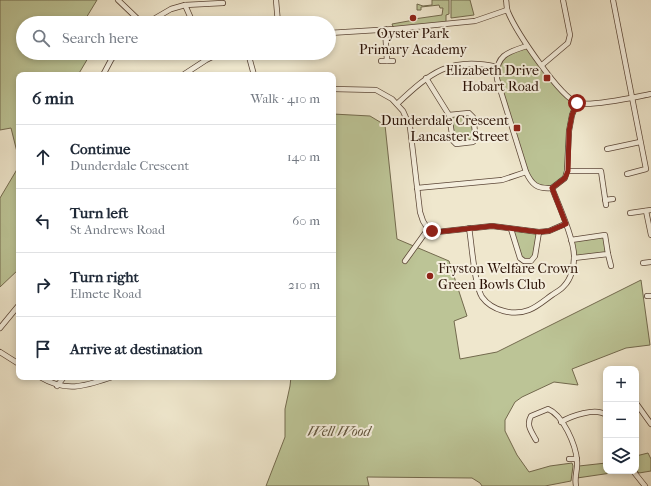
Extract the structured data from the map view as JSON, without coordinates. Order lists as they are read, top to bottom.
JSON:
{
  "parks": ["Well Wood"],
  "places": {
    "other": ["Oyster Park Primary Academy", "Fryston Welfare Crown Green Bowls Club"],
    "transit": ["Elizabeth Drive Hobart Road", "Dunderdale Crescent Lancaster Street"]
  },
  "page": {
    "search": "Search here",
    "heading": ["6 min", "Walk · 410 m"],
    "list": [
      ["Continue", "Dunderdale Crescent", "140 m"],
      ["Turn left", "St Andrews Road", "60 m"],
      ["Turn right", "Elmete Road", "210 m"],
      "Arrive at destination"
    ],
    "map_buttons": ["+", "−"]
  }
}
